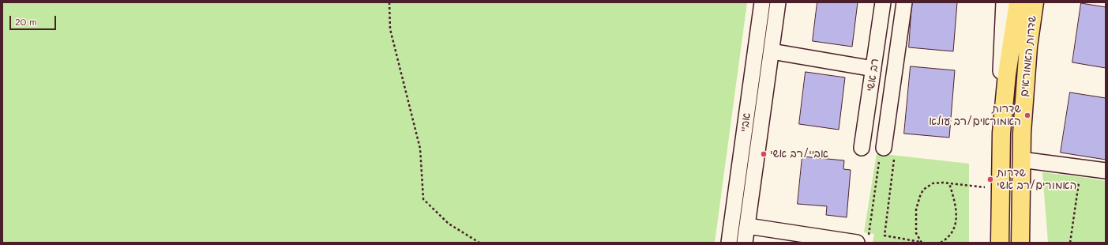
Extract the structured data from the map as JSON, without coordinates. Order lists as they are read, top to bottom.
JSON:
{
  "streets": {
    "main road": ["שדרות האמוראים"],
    "street": ["רב אשי", "אביי"]
  },
  "places": ["שדרות האמוראים/רב עולא", "אביי/רב אשי", "שדרות האמורים/רב אשי"],
  "scale_bar": "20 m"
}
